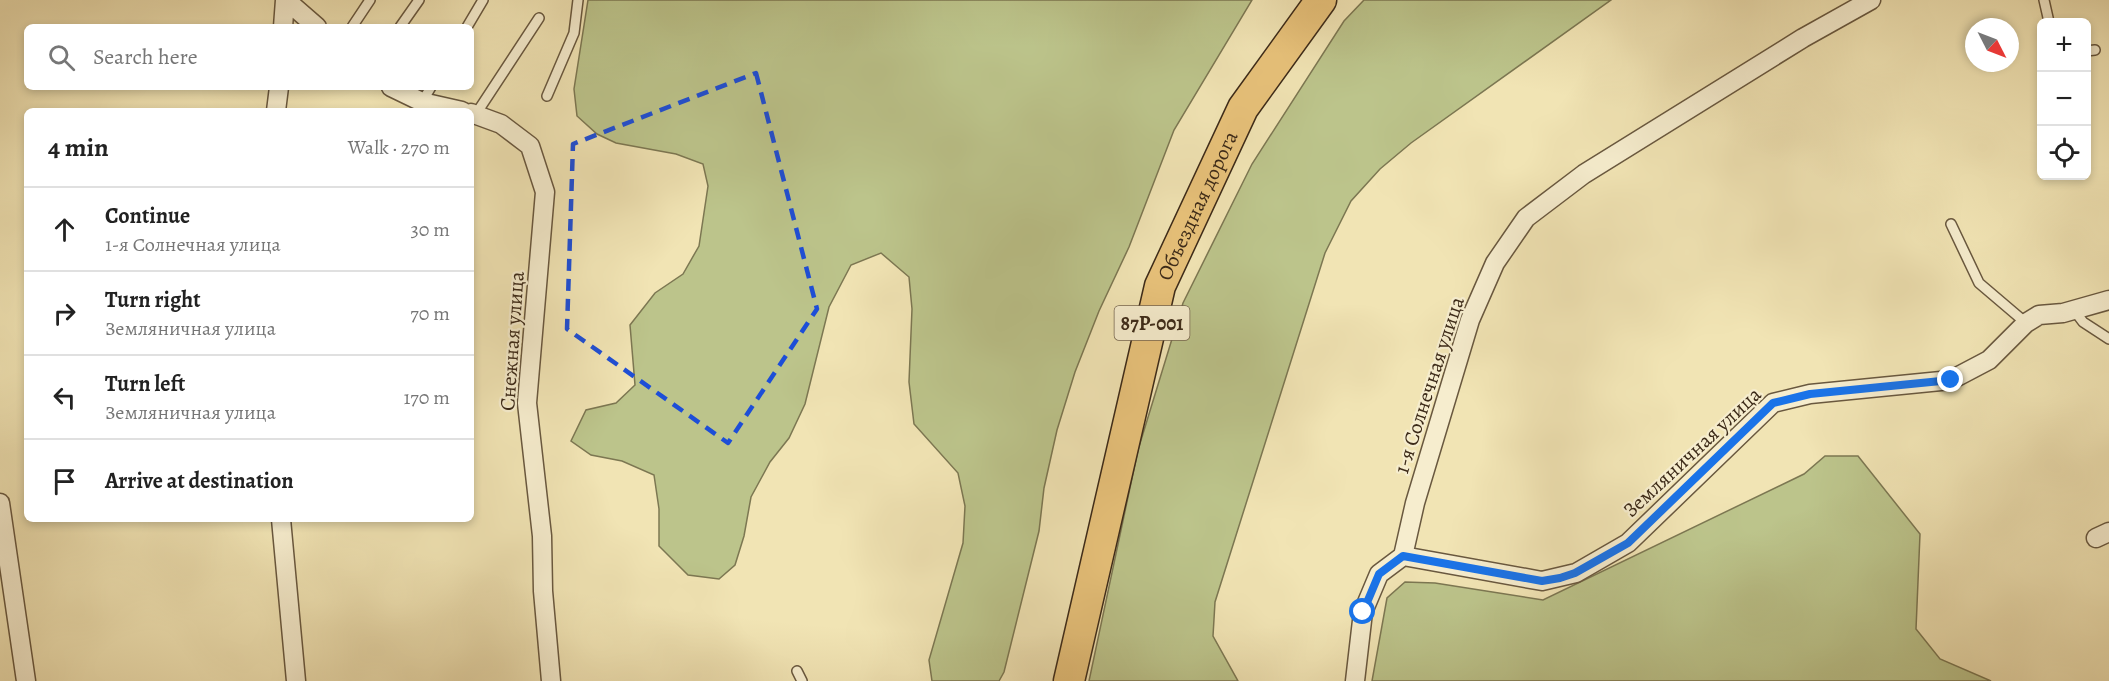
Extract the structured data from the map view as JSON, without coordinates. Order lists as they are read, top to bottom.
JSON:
{
  "streets": {
    "main road": ["Объездная дорога", "87Р-001"],
    "street": ["Снежная улица", "1-я Солнечная улица", "Земляничная улица"]
  },
  "crossings": [
    ["1-я Солнечная улица", "Земляничная улица"]
  ],
  "north": "bottom right",
  "page": {
    "map_buttons": ["+", "−"],
    "search": "Search here",
    "heading": ["4 min", "Walk · 270 m"],
    "list": [
      ["Continue", "1-я Солнечная улица", "30 m"],
      ["Turn right", "Земляничная улица", "70 m"],
      ["Turn left", "Земляничная улица", "170 m"],
      "Arrive at destination"
    ]
  }
}
